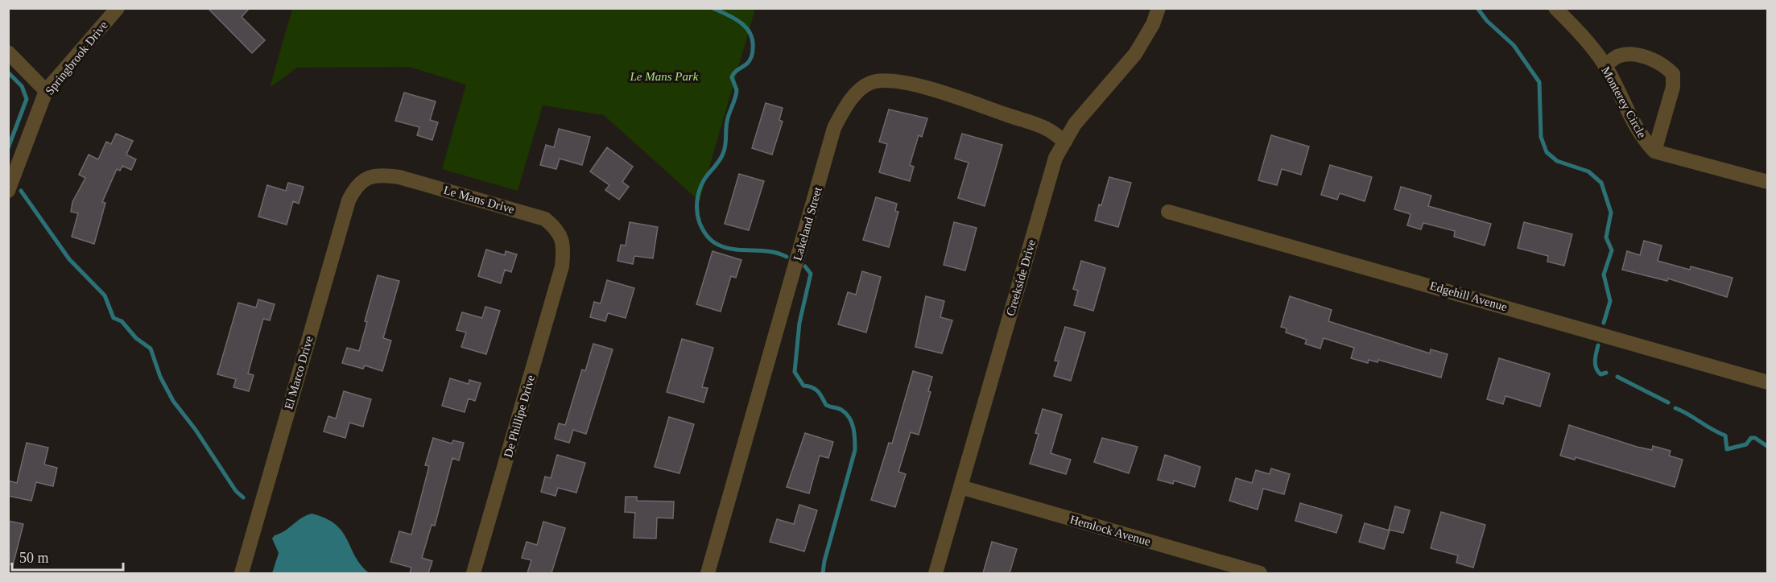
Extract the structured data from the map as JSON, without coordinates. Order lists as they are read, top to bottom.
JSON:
{
  "streets": {
    "street": [
      "Springbrook Drive",
      "Monterey Circle",
      "Le Mans Drive",
      "Lakeland Street",
      "Creekside Drive",
      "Edgehill Avenue",
      "El Marco Drive",
      "De Phillipe Drive",
      "Hemlock Avenue"
    ]
  },
  "crossings": [
    ["Le Mans Drive", "El Marco Drive"],
    ["Le Mans Drive", "De Phillipe Drive"],
    ["Lakeland Street", "Creekside Drive"],
    ["Creekside Drive", "Hemlock Avenue"]
  ],
  "parks": ["Le Mans Park"],
  "scale_bar": "50 m"
}
